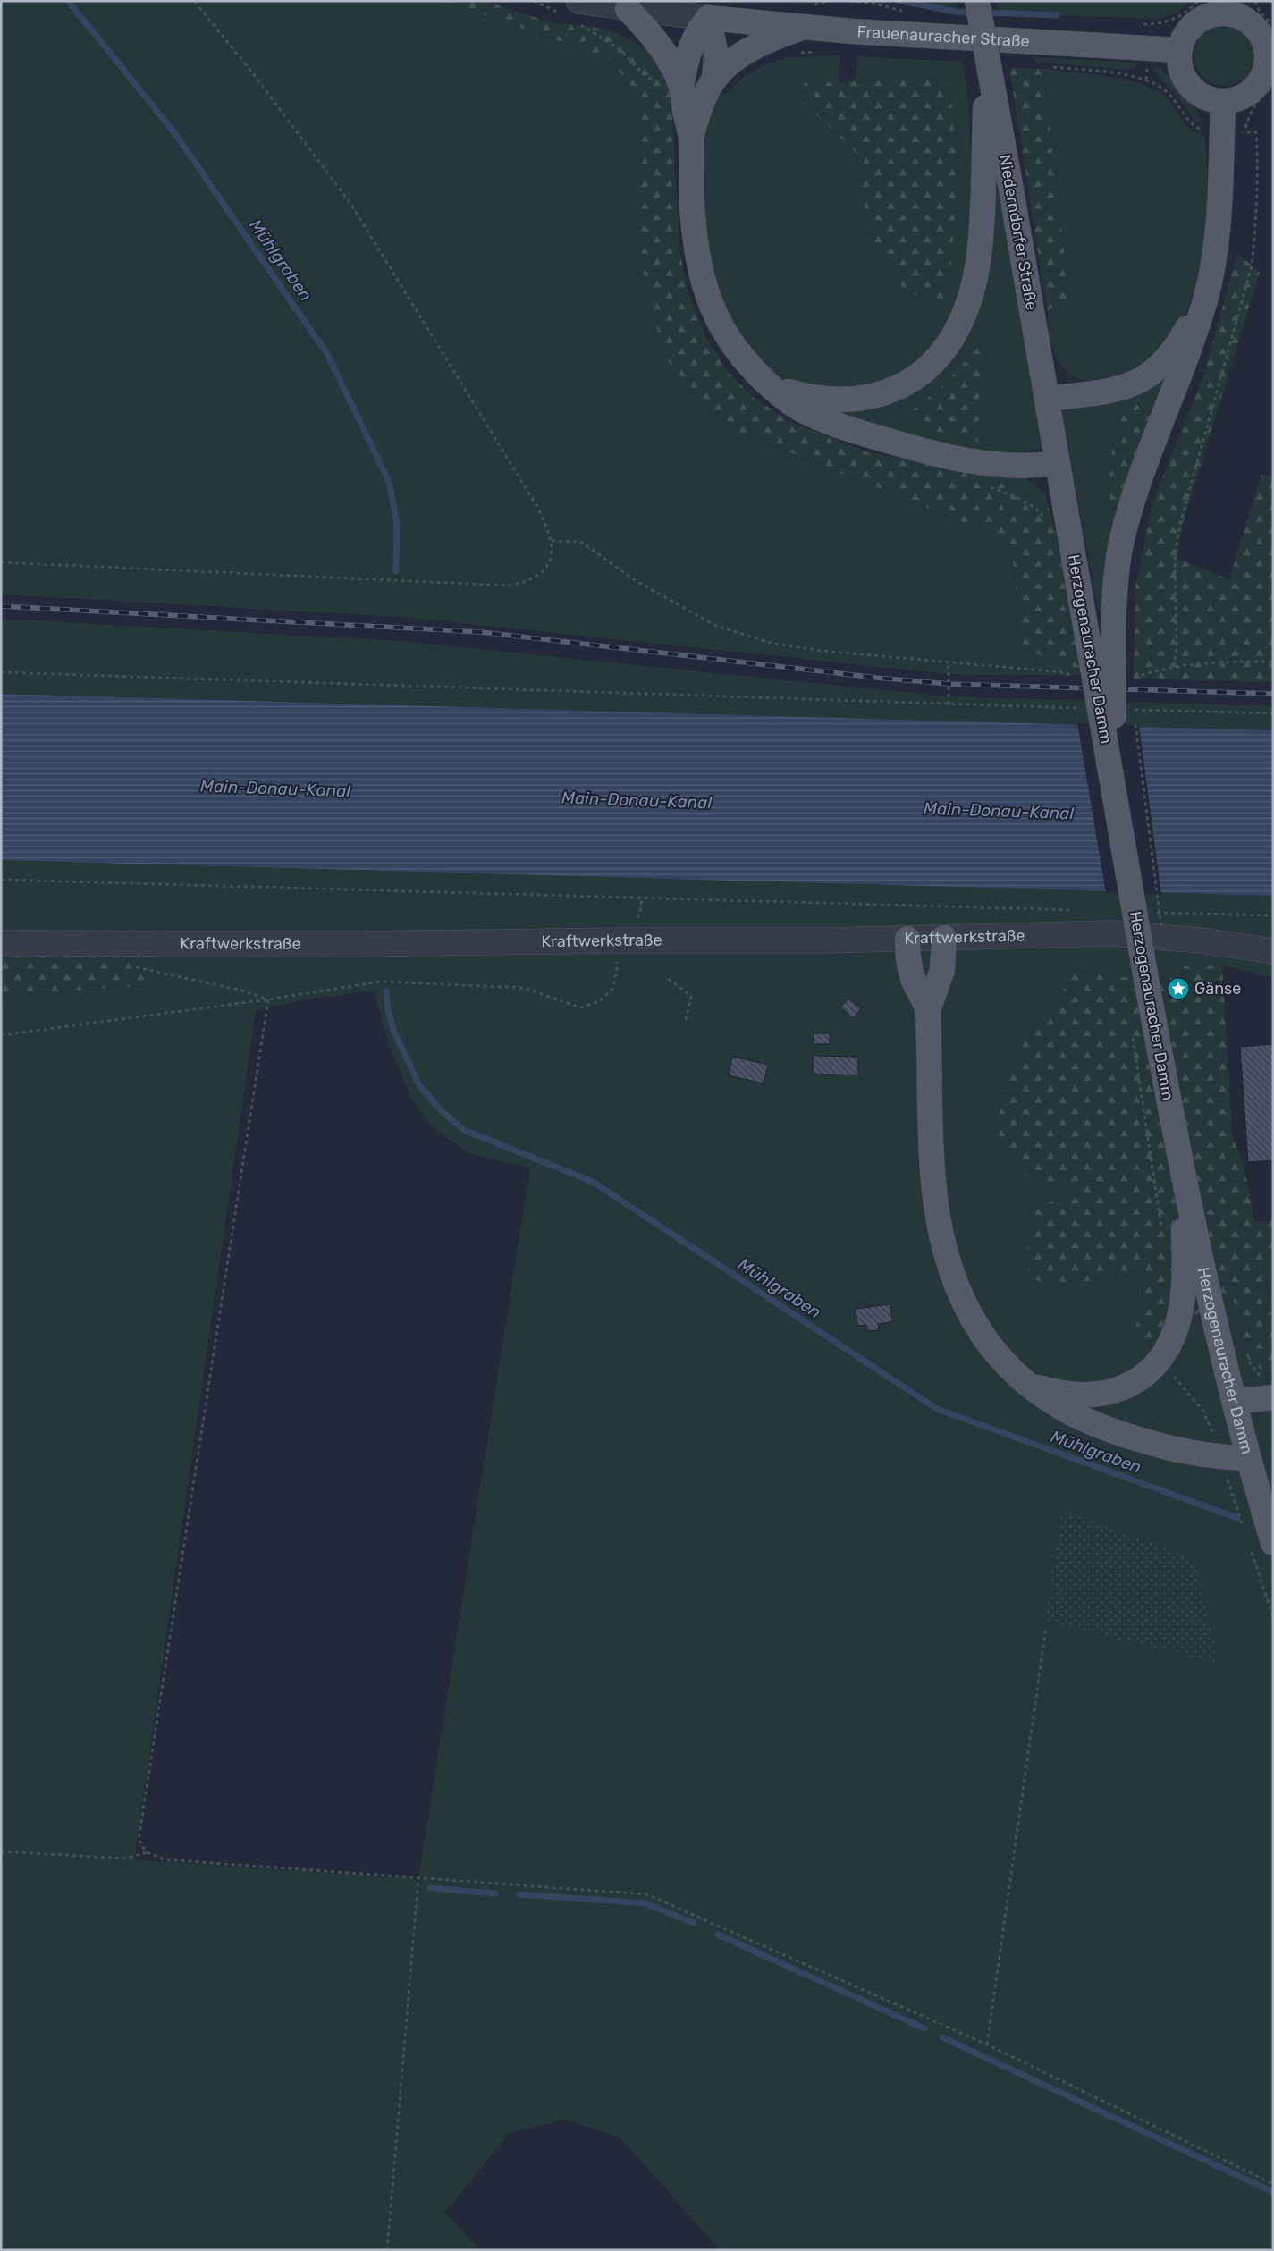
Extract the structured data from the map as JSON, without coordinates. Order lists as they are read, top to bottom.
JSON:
{
  "streets": {
    "main road": ["Frauenauracher Straße", "Niederndorfer Straße", "Herzogenauracher Damm"],
    "street": ["Kraftwerkstraße"]
  },
  "crossings": [
    ["Niederndorfer Straße", "Herzogenauracher Damm"]
  ],
  "water": ["Mühlgraben", "Main-Donau-Kanal"],
  "places": {
    "place": ["Gänse"]
  }
}
